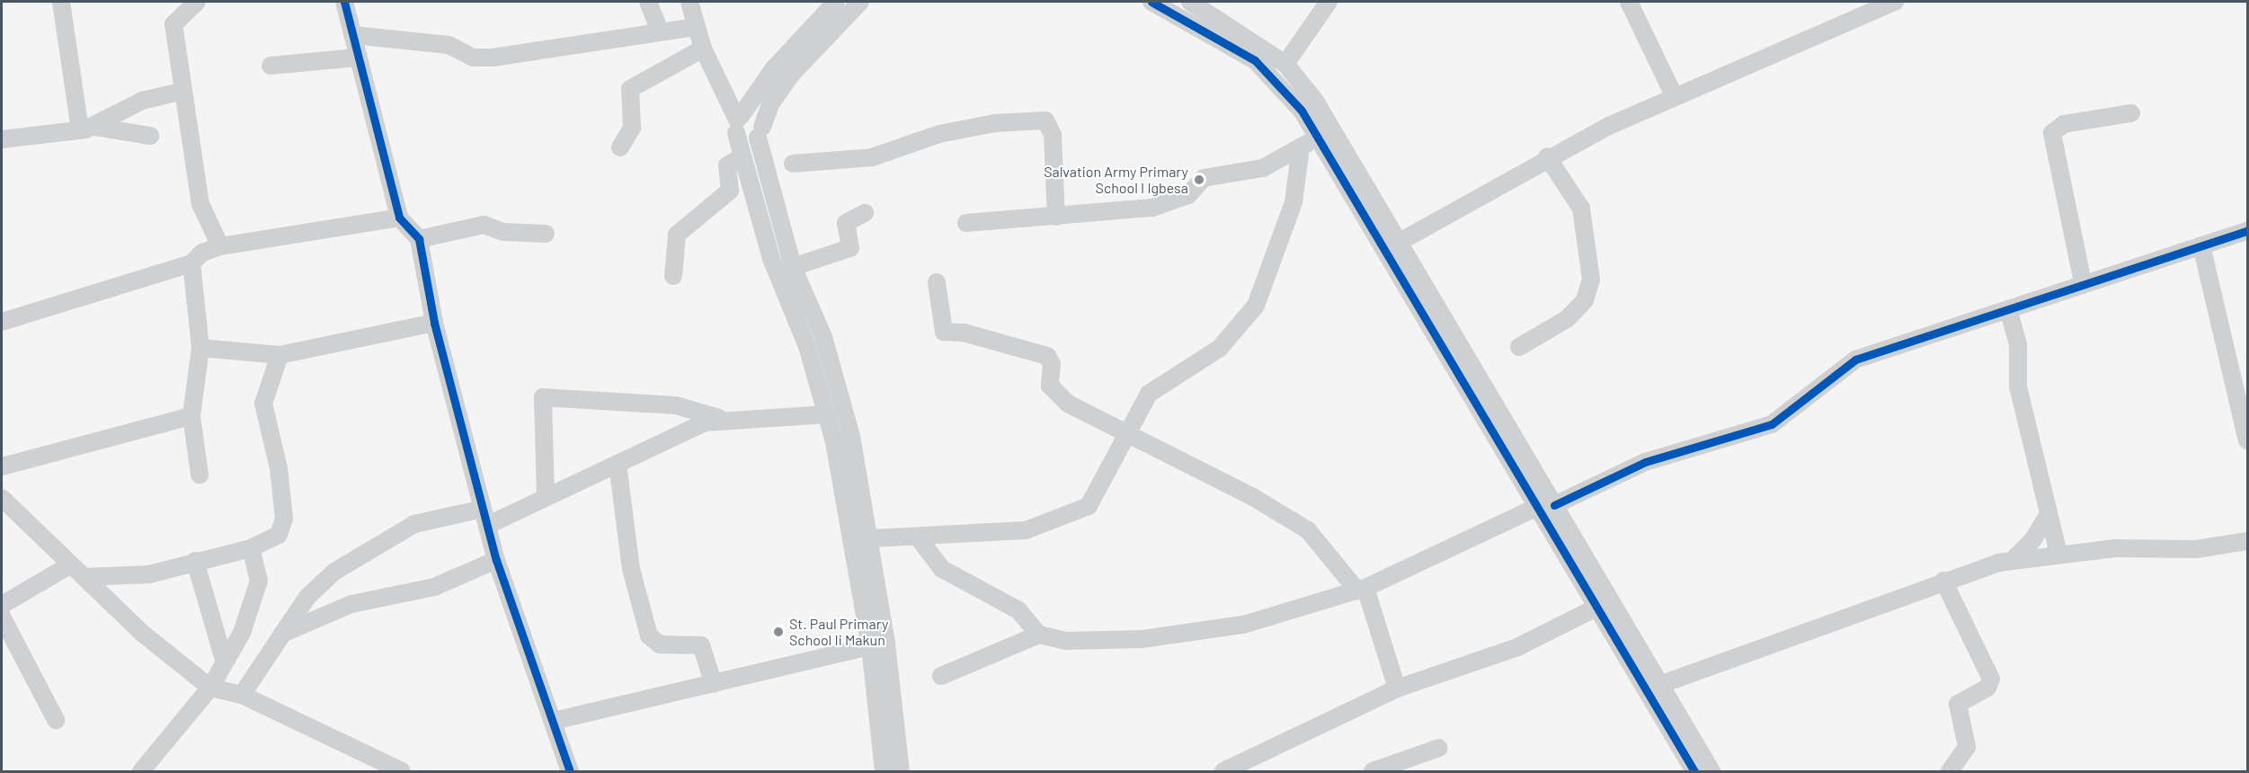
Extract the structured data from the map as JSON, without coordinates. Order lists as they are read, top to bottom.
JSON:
{
  "places": ["Salvation Army Primary School I Igbesa", "St. Paul Primary School Ii Makun"]
}
